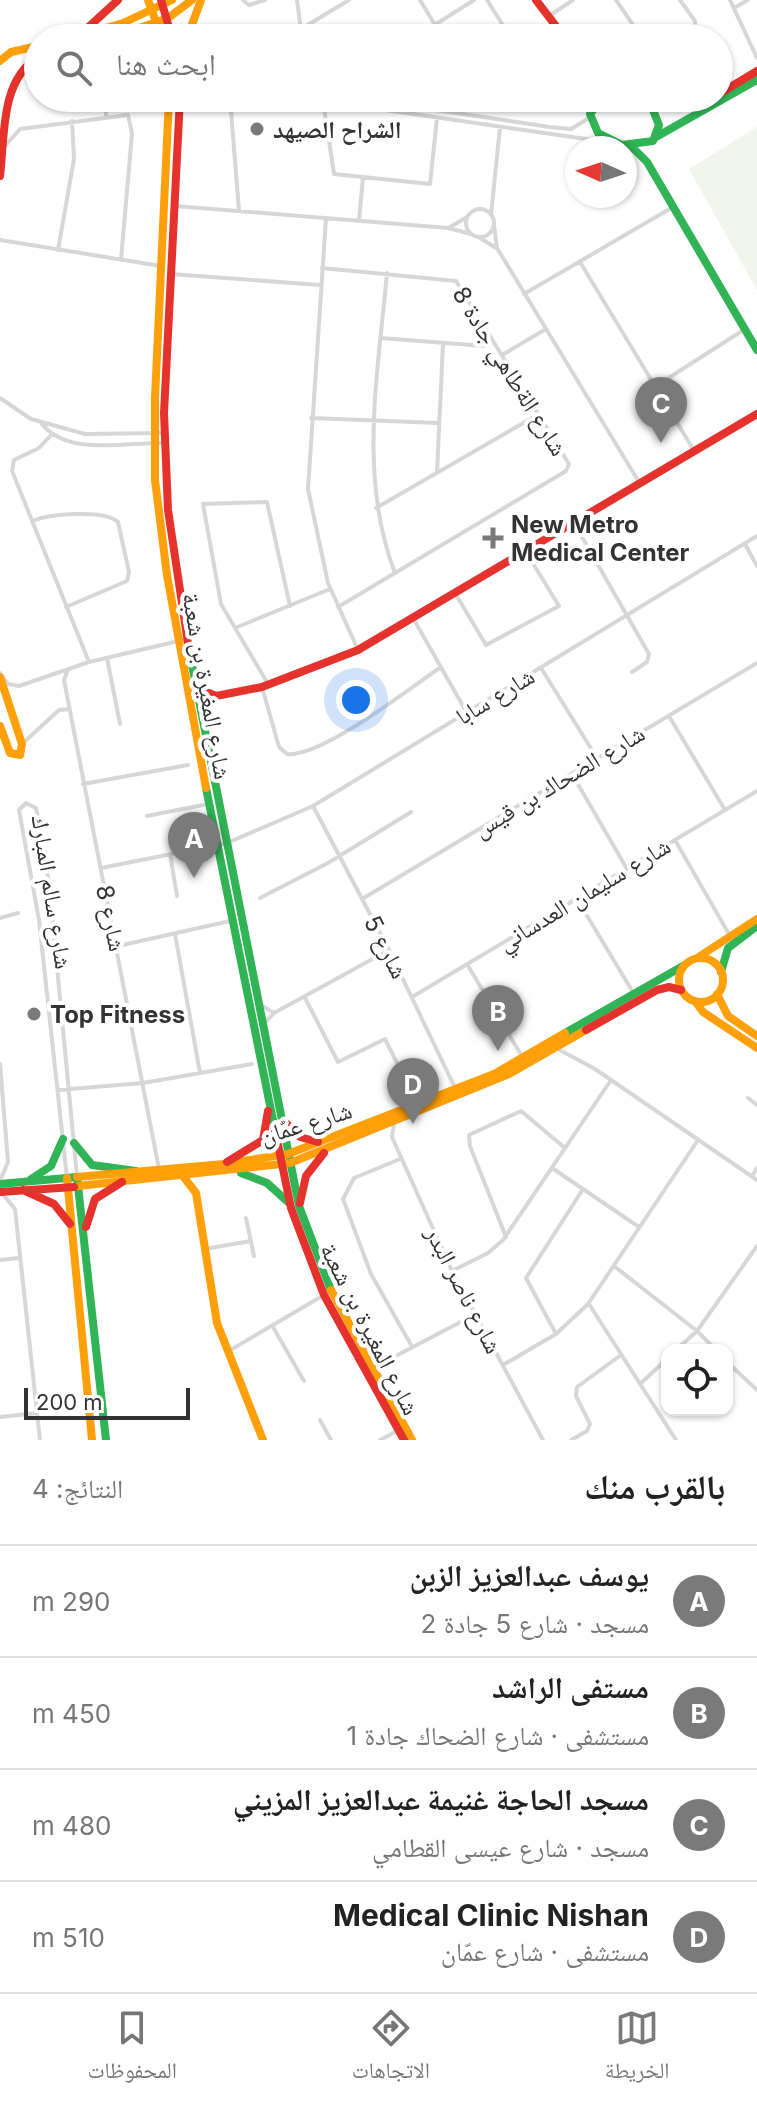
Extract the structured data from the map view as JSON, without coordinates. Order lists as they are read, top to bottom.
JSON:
{
  "streets": {
    "main road": ["شارع المغيرة بن شعبة", "شارع عمّان"],
    "street": [
      "شارع الةطاهي جادة 8",
      "شارع سابا",
      "شارع الضحاك بن قيس",
      "شارع سالم المبارك",
      "شارع سليمان العدساني",
      "شارع 8",
      "شارع 5",
      "شارع ناصر البدر"
    ]
  },
  "crossings": [
    ["شارع المغيرة بن شعبة", "شارع سابا"],
    ["شارع المغيرة بن شعبة", "شارع عمّان"],
    ["شارع سابا", "شارع 5"],
    ["شارع الضحاك بن قيس", "شارع 5"],
    ["شارع سالم المبارك", "شارع عمّان"],
    ["شارع سليمان العدساني", "شارع 5"],
    ["شارع 8", "شارع عمّان"],
    ["شارع 5", "شارع عمّان"],
    ["شارع عمّان", "شارع ناصر البدر"]
  ],
  "places": {
    "other": ["الشراح الصيهد", "Top Fitness"],
    "health": ["New Metro Medical Center"]
  },
  "scale_bar": "200 m",
  "north": "left",
  "page": {
    "search": "ابحث هنا",
    "pins": [
      "C",
      "A",
      "B",
      "D"
    ],
    "scale": "200 m",
    "heading": ["بالقرب منك", "النتائج: 4"],
    "list": [
      {
        "mark": "A",
        "name": "يوسف عبدالعزيز الزبن",
        "note": "مسجد · شارع 5 جادة 2",
        "value": "290 m"
      },
      {
        "mark": "B",
        "name": "مستفى الراشد",
        "note": "مستشفى · شارع الضحاك جادة 1",
        "value": "450 m"
      },
      {
        "mark": "C",
        "name": "مسجد الحاجة غنيمة عبدالعزيز المزيني",
        "note": "مسجد · شارع عيسى القطامي",
        "value": "480 m"
      },
      {
        "mark": "D",
        "name": "Medical Clinic Nishan",
        "note": "مستشفى · شارع عمّان",
        "value": "510 m"
      }
    ],
    "nav": ["الخريطة", "الاتجاهات", "المحفوظات"]
  }
}
